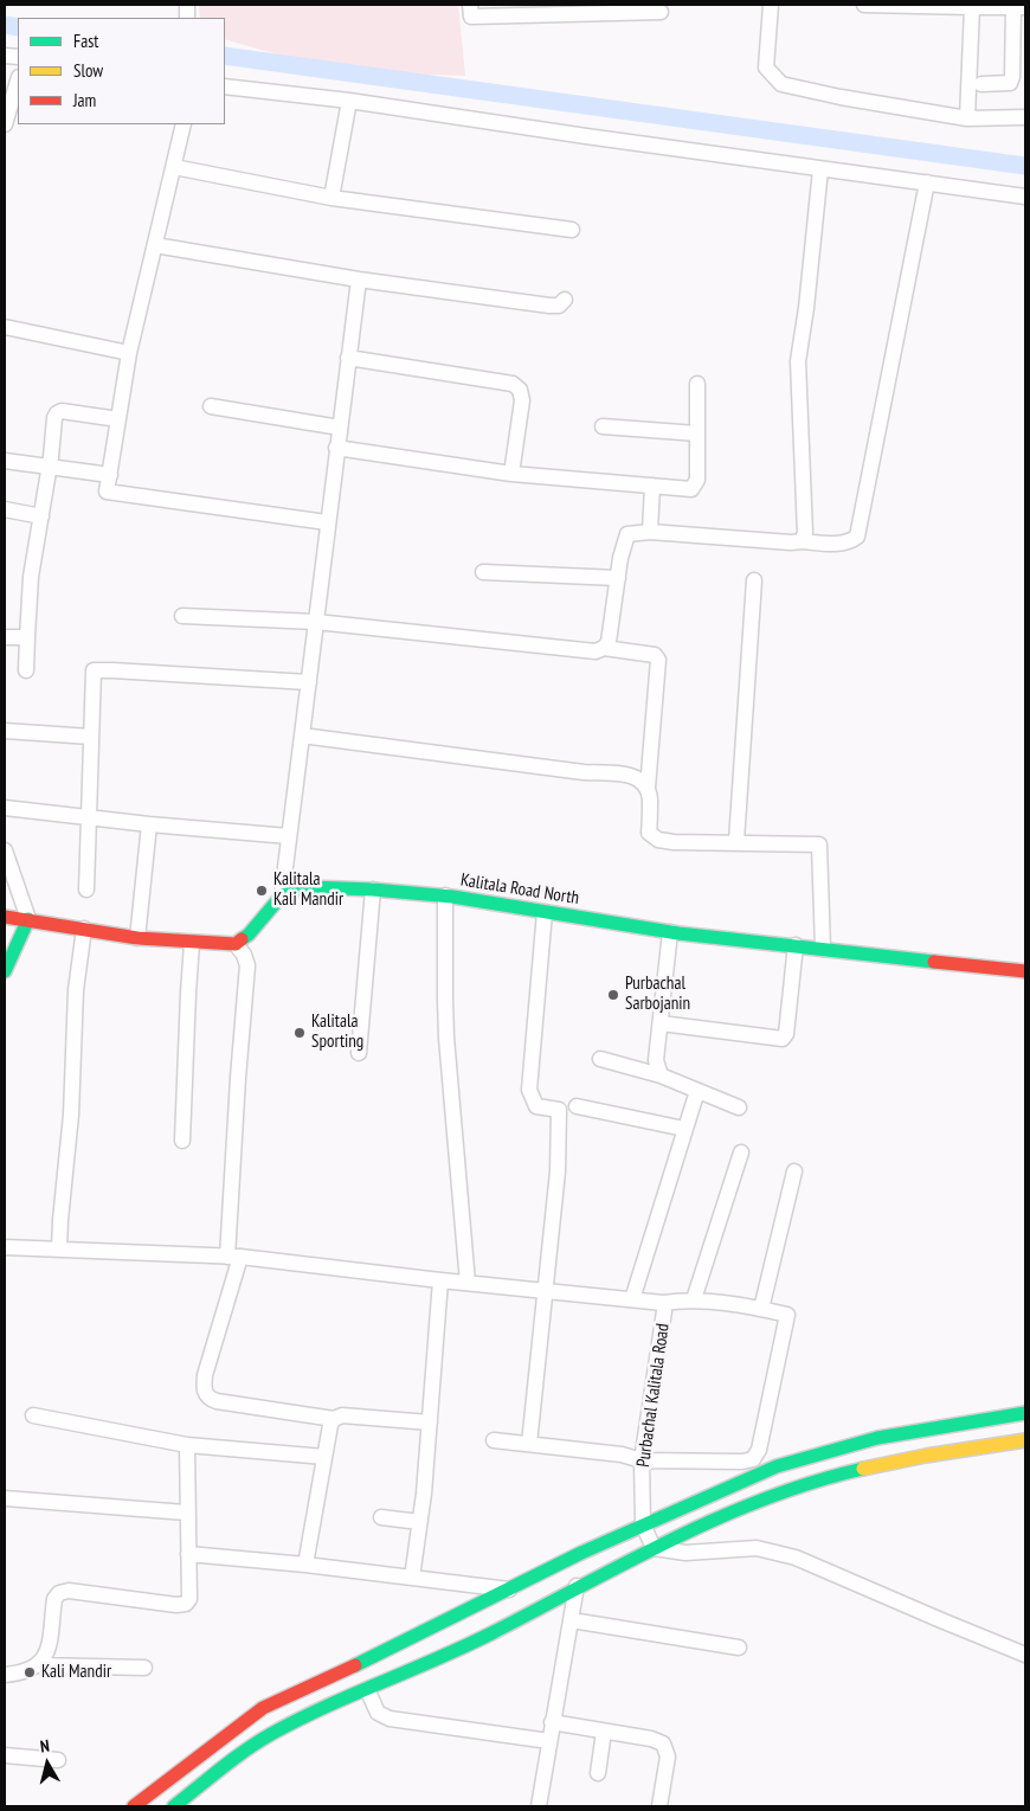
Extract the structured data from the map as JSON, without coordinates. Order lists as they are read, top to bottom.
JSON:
{
  "streets": {
    "main road": ["Kalitala Road North"],
    "street": ["Purbachal Kalitala Road"]
  },
  "places": [
    "Kalitala Kali Mandir",
    "Purbachal Sarbojanin",
    "Kalitala Sporting",
    "Kali Mandir"
  ],
  "legend": ["Fast", "Slow", "Jam"],
  "north": "top"
}
